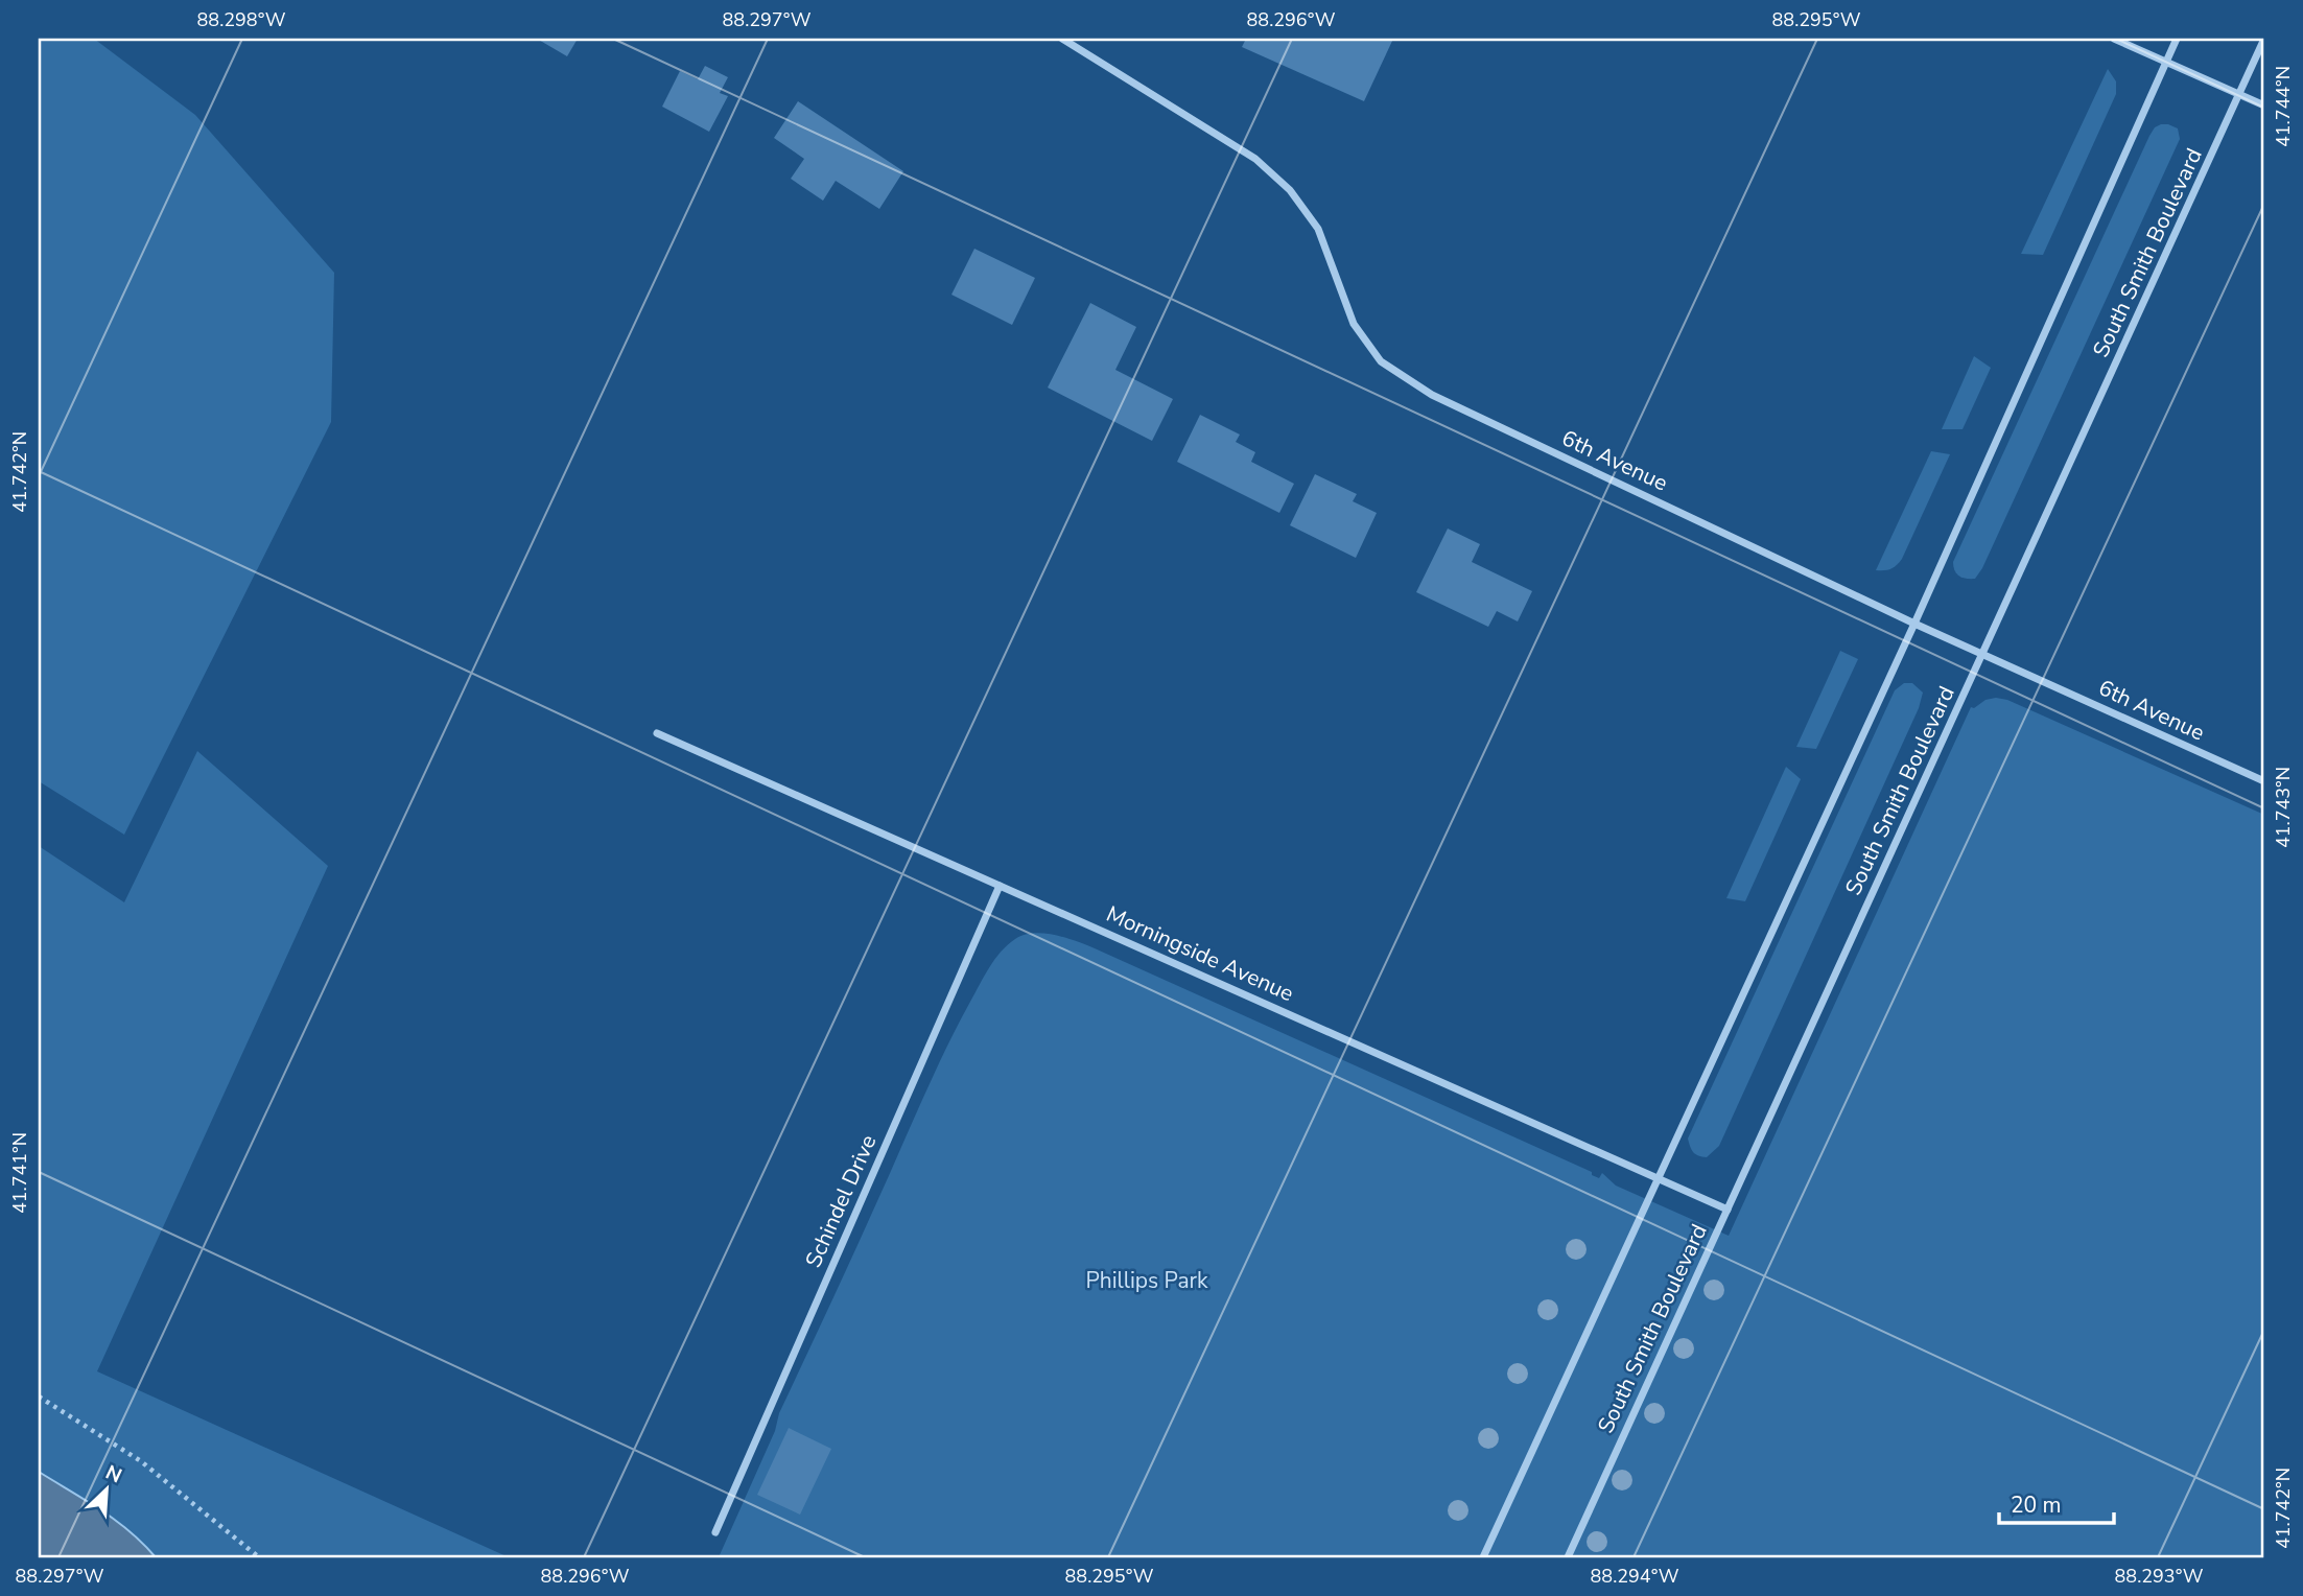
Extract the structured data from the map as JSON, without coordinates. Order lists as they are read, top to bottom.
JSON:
{
  "streets": {
    "street": [
      "South Smith Boulevard",
      "6th Avenue",
      "Morningside Avenue",
      "Schindel Drive"
    ]
  },
  "crossings": [
    ["South Smith Boulevard", "6th Avenue"],
    ["South Smith Boulevard", "Morningside Avenue"],
    ["Morningside Avenue", "Schindel Drive"]
  ],
  "parks": ["Phillips Park"],
  "scale_bar": "20 m",
  "north": "top right",
  "coordinates": [
    "88.298°W",
    "88.297°W",
    "88.296°W",
    "88.295°W",
    "41.744°N",
    "41.742°N",
    "41.743°N",
    "41.741°N",
    "88.294°W",
    "88.293°W"
  ]
}
